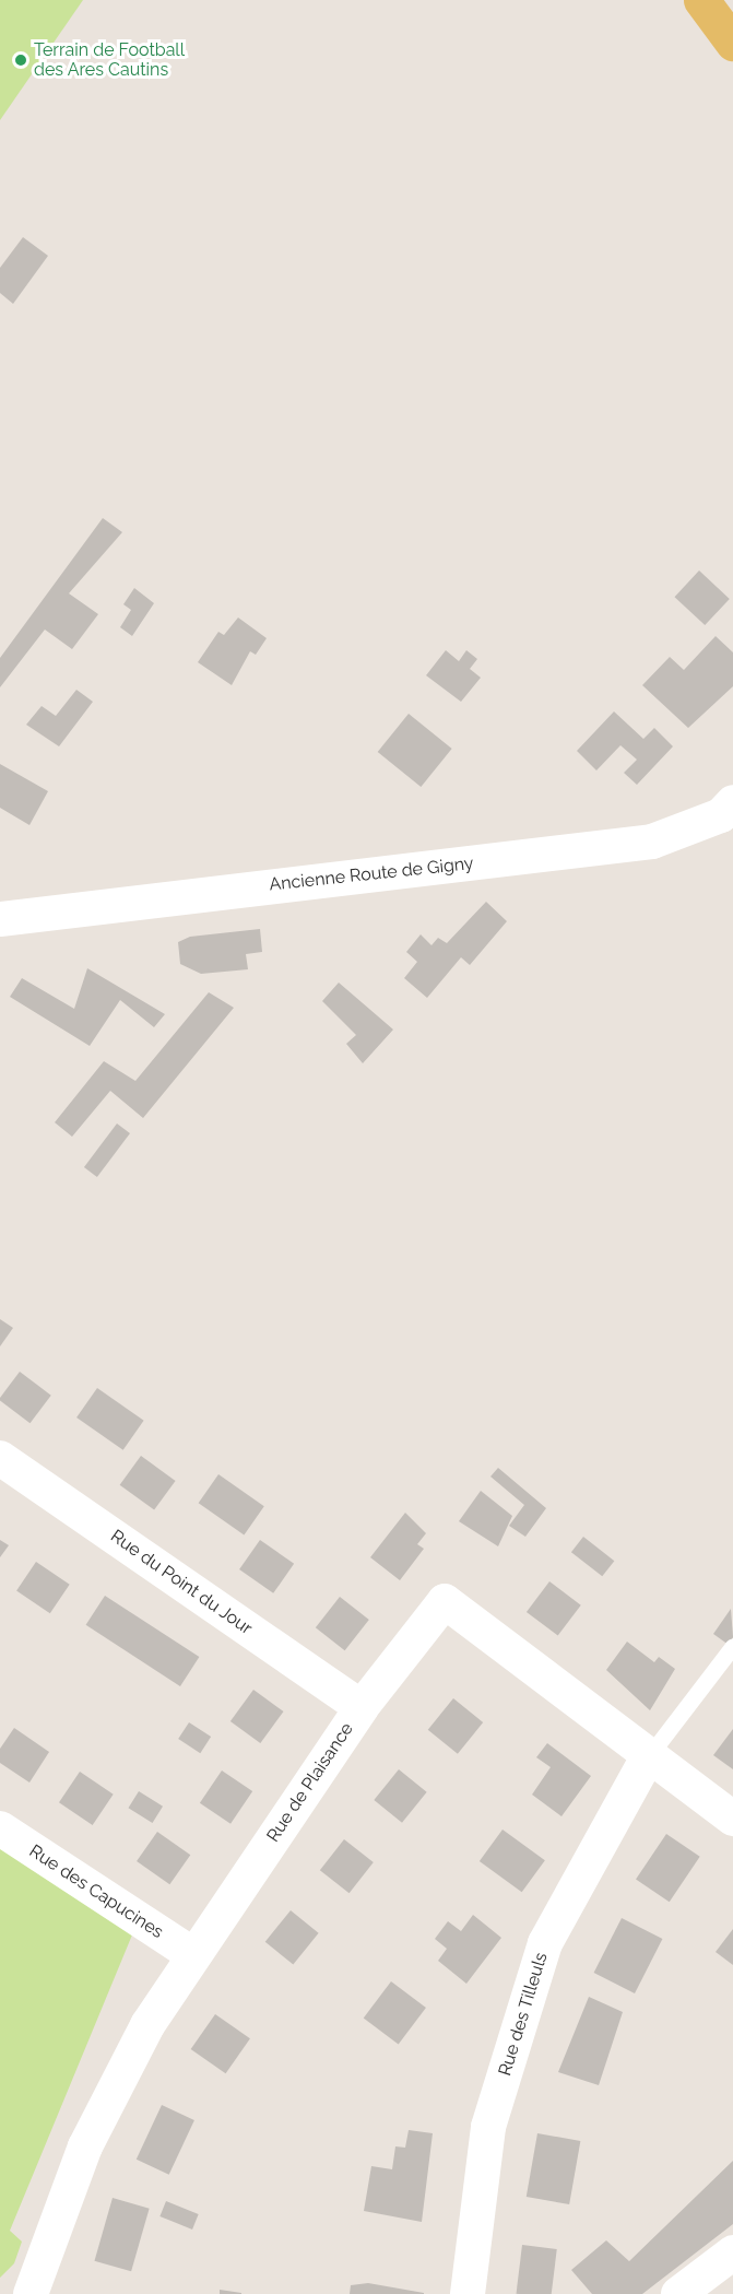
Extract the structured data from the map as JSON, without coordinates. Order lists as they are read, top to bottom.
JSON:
{
  "streets": {
    "street": [
      "Ancienne Route de Gigny",
      "Rue du Point du Jour",
      "Rue de Plaisance",
      "Rue des Capucines",
      "Rue des Tilleuls"
    ]
  },
  "crossings": [
    ["Rue du Point du Jour", "Rue de Plaisance"],
    ["Rue de Plaisance", "Rue des Capucines"],
    ["Rue de Plaisance", "Rue des Tilleuls"]
  ],
  "places": ["Terrain de Football des Ares Cautins"]
}
